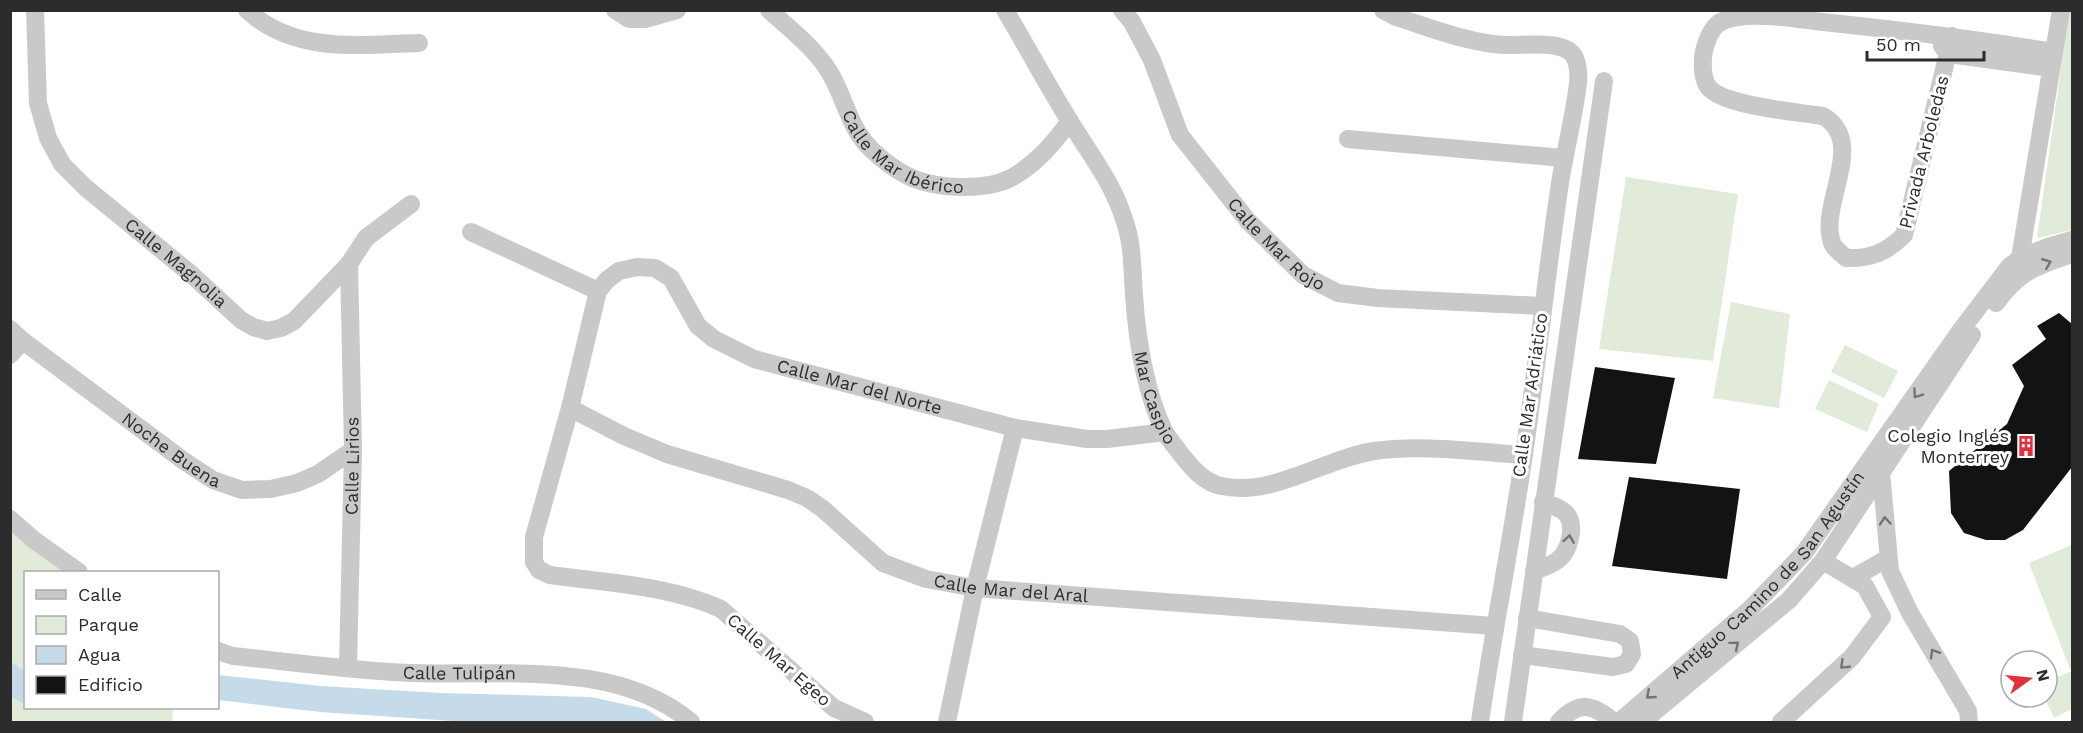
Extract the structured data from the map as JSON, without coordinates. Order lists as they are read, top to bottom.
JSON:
{
  "streets": {
    "street": [
      "Calle Mar Ibérico",
      "Privada Arboledas",
      "Calle Mar Rojo",
      "Calle Magnolia",
      "Calle Mar del Norte",
      "Calle Mar Adriático",
      "Mar Caspio",
      "Noche Buena",
      "Calle Lirios",
      "Antiguo Camino de San Agustín",
      "Calle Mar del Aral",
      "Calle Mar Egeo",
      "Calle Tulipán"
    ]
  },
  "crossings": [
    ["Calle Mar Ibérico", "Mar Caspio"],
    ["Calle Mar Rojo", "Calle Mar Adriático"],
    ["Calle Magnolia", "Calle Lirios"],
    ["Calle Mar del Norte", "Mar Caspio"],
    ["Calle Mar Adriático", "Mar Caspio"],
    ["Calle Mar Adriático", "Calle Mar del Aral"],
    ["Noche Buena", "Calle Lirios"],
    ["Calle Lirios", "Calle Tulipán"],
    ["Calle Mar del Aral", "Calle Mar Egeo"]
  ],
  "places": {
    "building": ["Colegio Inglés Monterrey"]
  },
  "legend": [
    "Calle",
    "Parque",
    "Agua",
    "Edificio"
  ],
  "scale_bar": "50 m",
  "north": "right"
}
